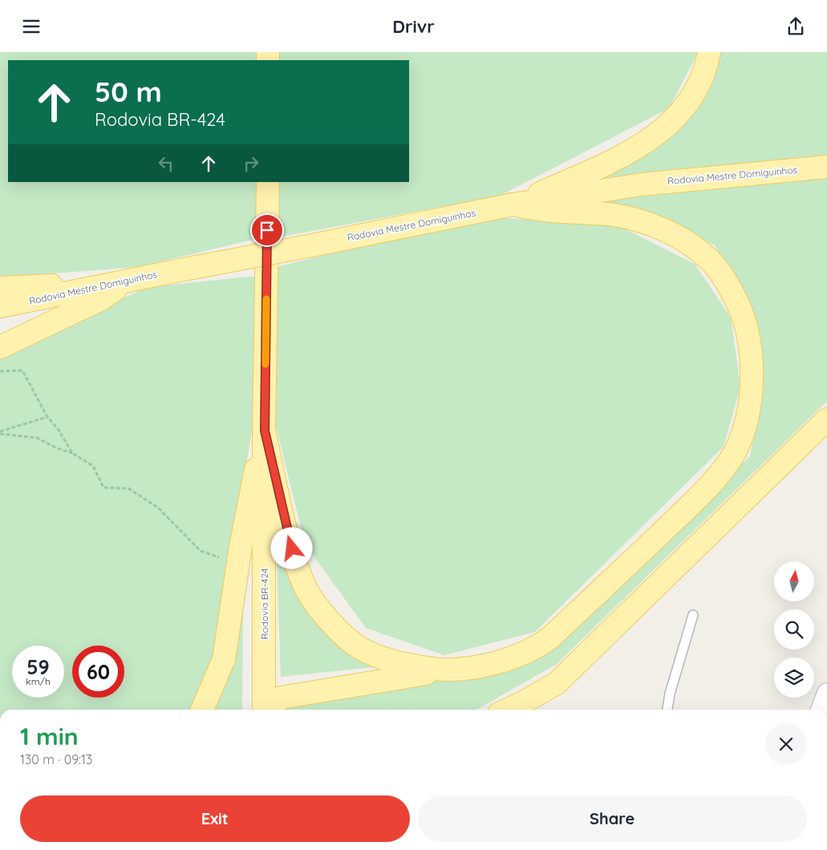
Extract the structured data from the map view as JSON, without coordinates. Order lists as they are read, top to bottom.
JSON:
{
  "streets": {
    "main road": ["Rodovia Mestre Domiguinhos", "Rodovia BR-424"]
  },
  "north": "top",
  "page": {
    "header": "Drivr",
    "turn": ["50 m", "Rodovia BR-424"],
    "speed": "59 km/h",
    "limit": "60",
    "heading": ["1 min", "130 m · 09:13"],
    "buttons": ["Exit", "Share"]
  }
}
